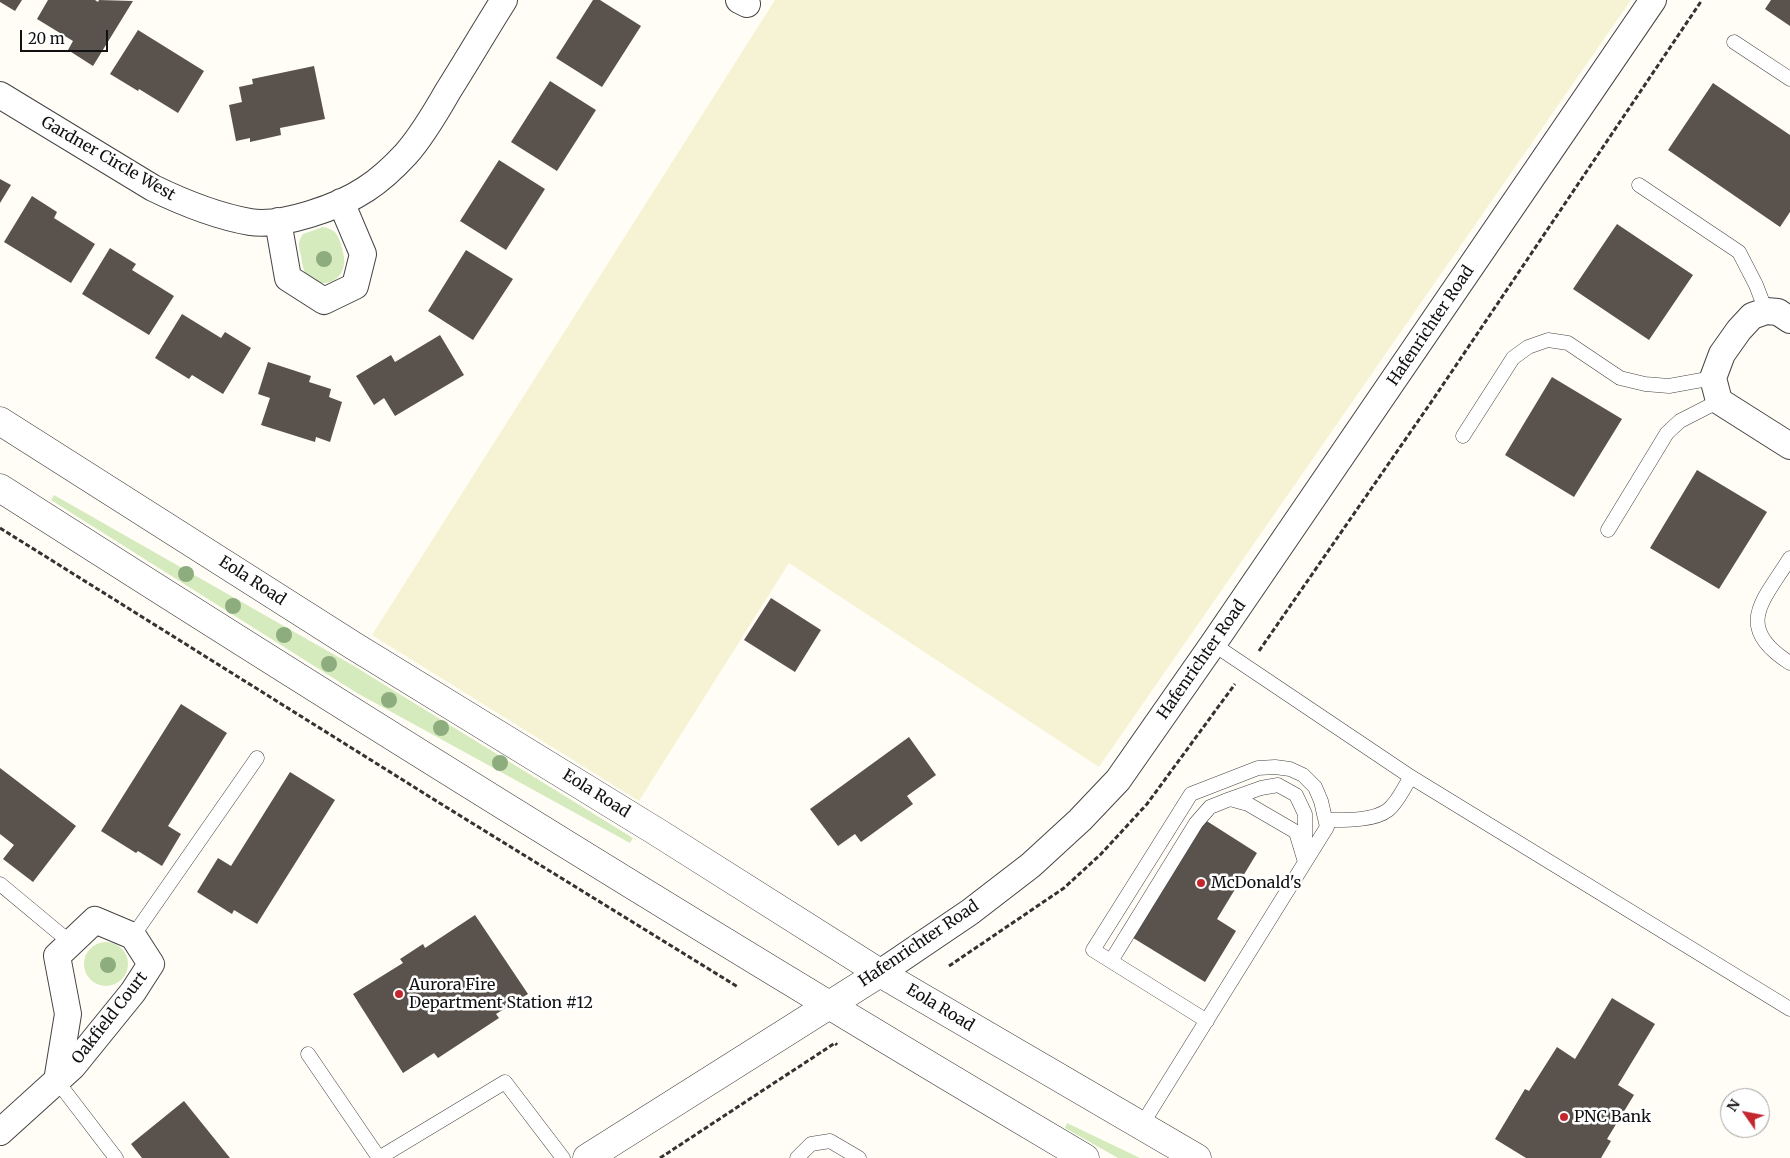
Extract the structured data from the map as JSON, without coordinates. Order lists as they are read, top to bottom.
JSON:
{
  "streets": {
    "street": [
      "Gardner Circle West",
      "Hafenrichter Road",
      "Eola Road",
      "Oakfield Court"
    ]
  },
  "crossings": [
    ["Hafenrichter Road", "Eola Road"]
  ],
  "places": ["McDonald's", "Aurora Fire Department Station #12", "PNC Bank"],
  "scale_bar": "20 m",
  "north": "top left"
}
